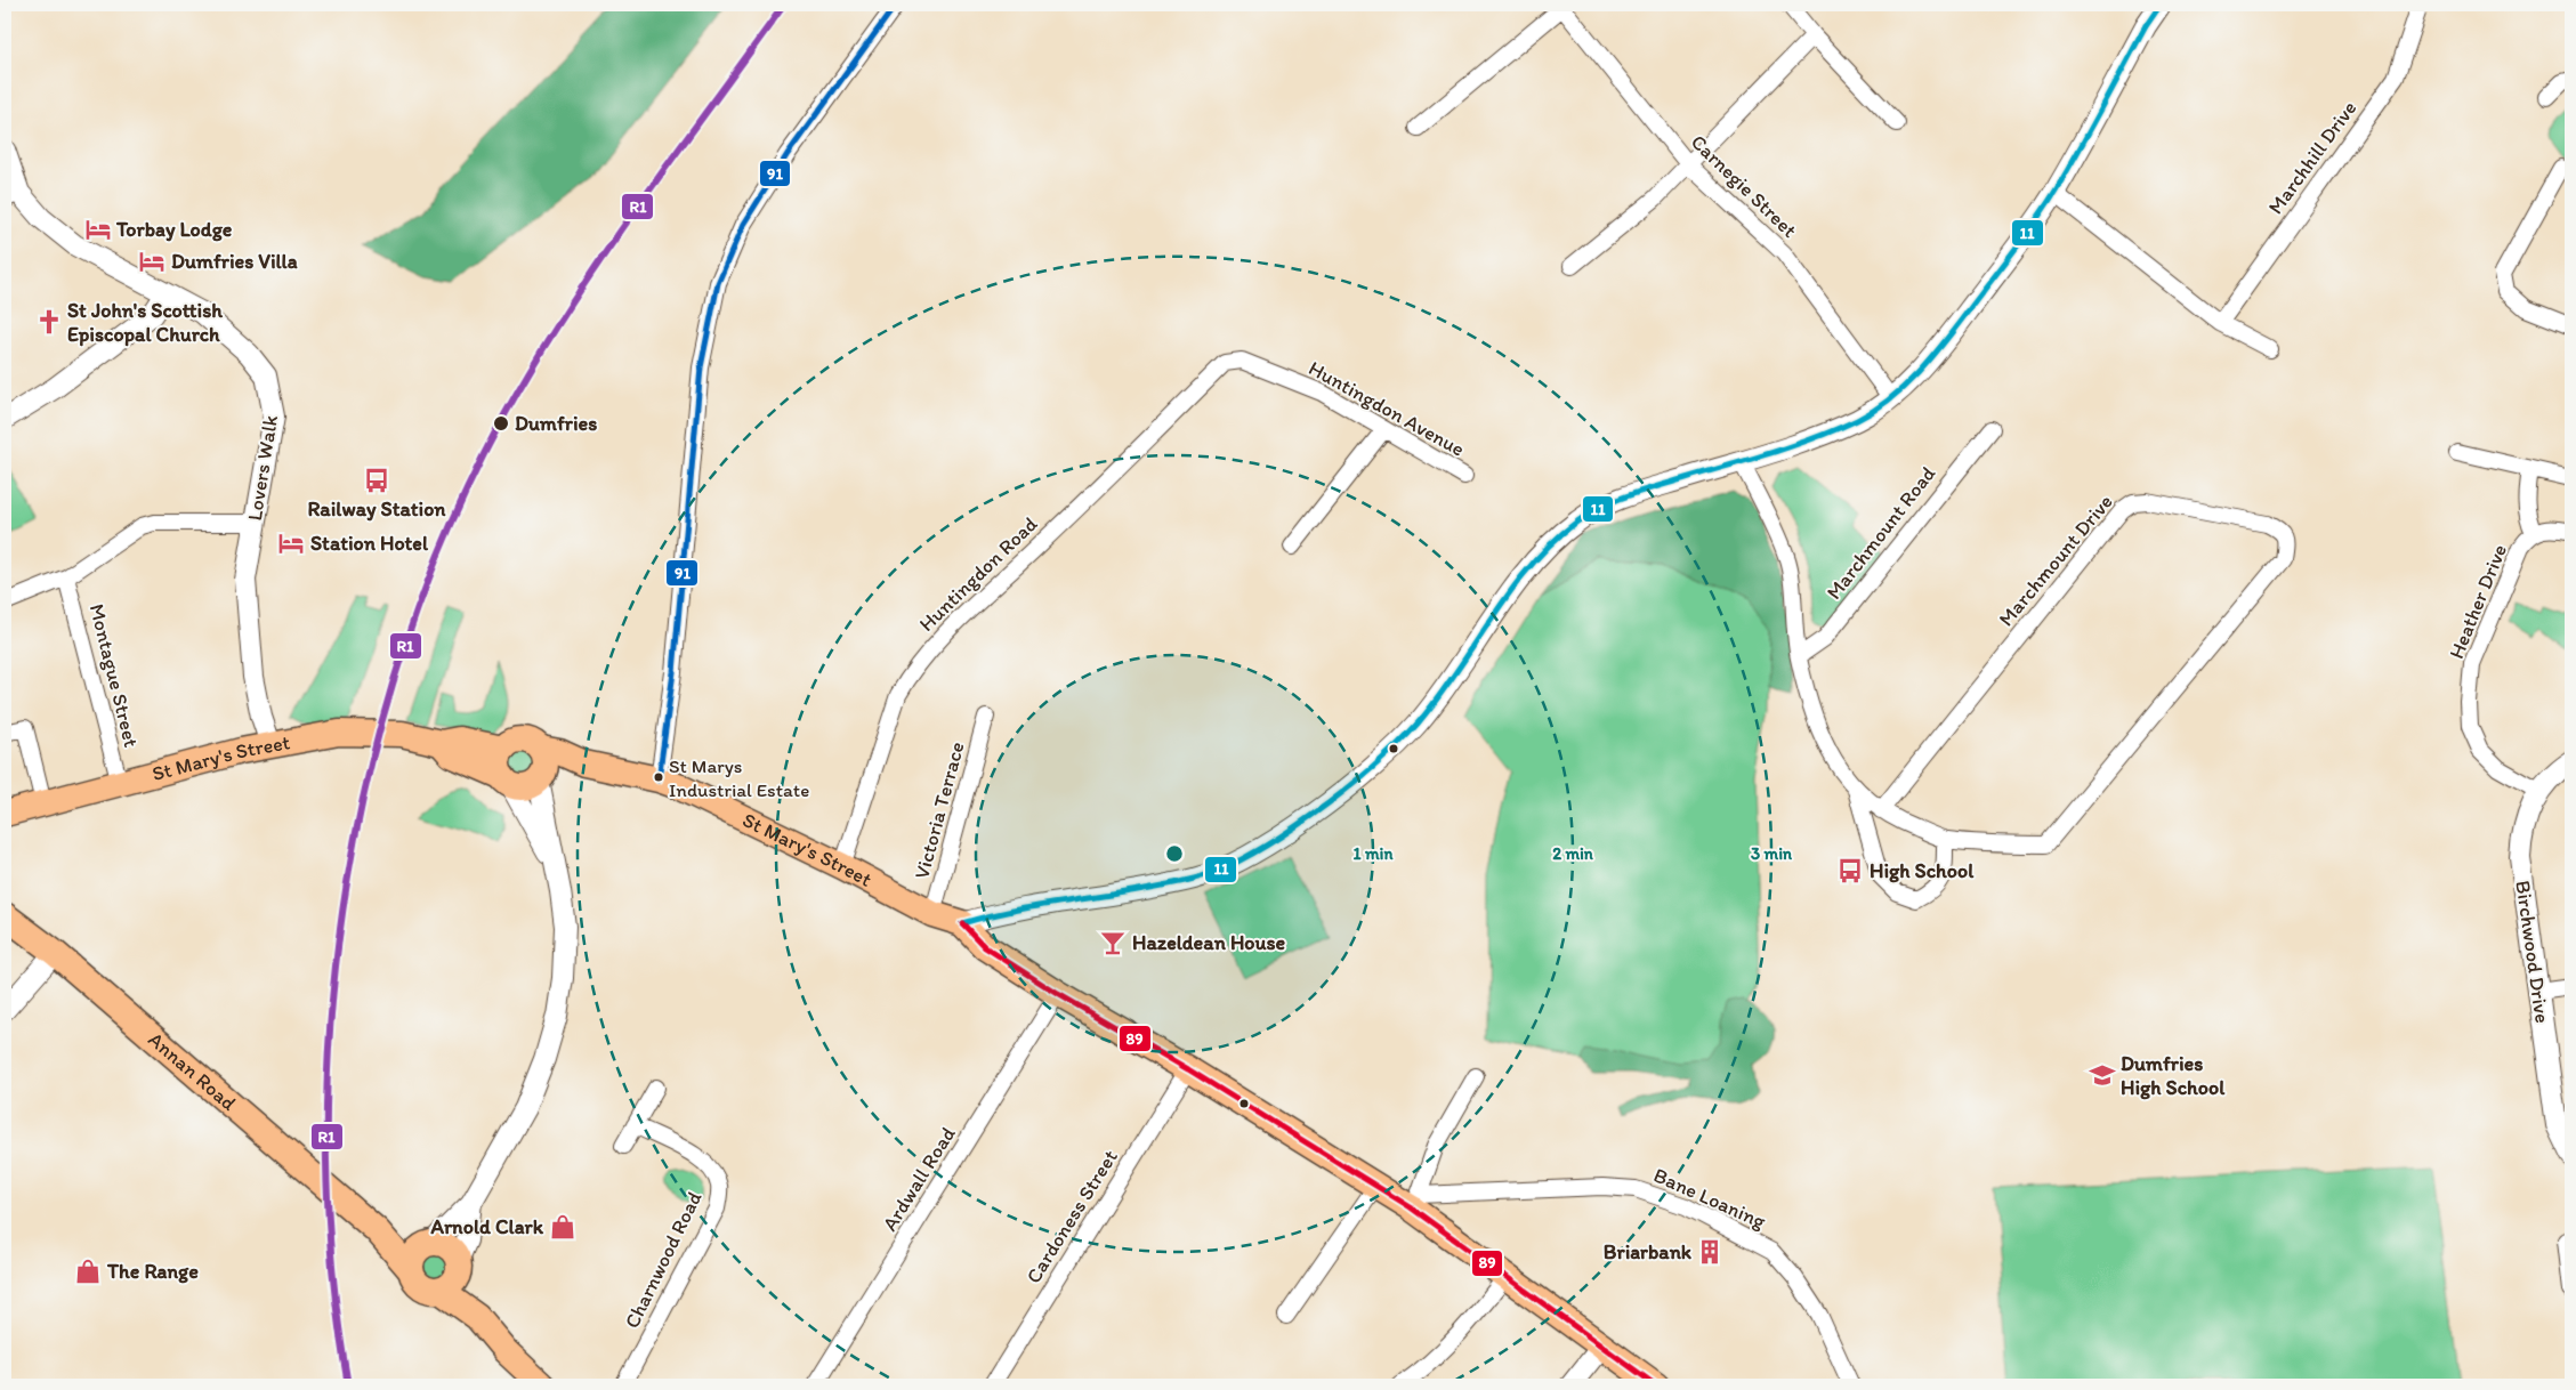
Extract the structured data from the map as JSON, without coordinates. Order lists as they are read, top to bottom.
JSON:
{
  "streets": {
    "main road": ["St Mary's Street", "Annan Road"],
    "street": [
      "Marchhill Drive",
      "Carnegie Street",
      "Huntingdon Avenue",
      "Lovers Walk",
      "Marchmount Road",
      "Marchmount Drive",
      "Huntingdon Road",
      "Heather Drive",
      "Montague Street",
      "Victoria Terrace",
      "Birchwood Drive",
      "Ardwall Road",
      "Bane Loaning",
      "Cardoness Street",
      "Charnwood Road"
    ]
  },
  "crossings": [
    ["Huntingdon Avenue", "Huntingdon Road"],
    ["Lovers Walk", "St Mary's Street"],
    ["Huntingdon Road", "St Mary's Street"],
    ["Heather Drive", "Birchwood Drive"],
    ["Montague Street", "St Mary's Street"],
    ["St Mary's Street", "Victoria Terrace"]
  ],
  "places": {
    "hotel": ["Torbay Lodge", "Dumfries Villa", "Station Hotel"],
    "church": ["St John's Scottish Episcopal Church"],
    "other": ["Dumfries", "St Marys Industrial Estate"],
    "bus stop": ["Railway Station", "High School"],
    "bar": ["Hazeldean House"],
    "school or university": ["Dumfries High School"],
    "shop": ["Arnold Clark", "The Range"],
    "building": ["Briarbank"]
  },
  "lines": [
    "transit line R1",
    "transit line 11",
    "transit line 91",
    "transit line 89"
  ],
  "rings": ["1 min", "2 min", "3 min"]
}
